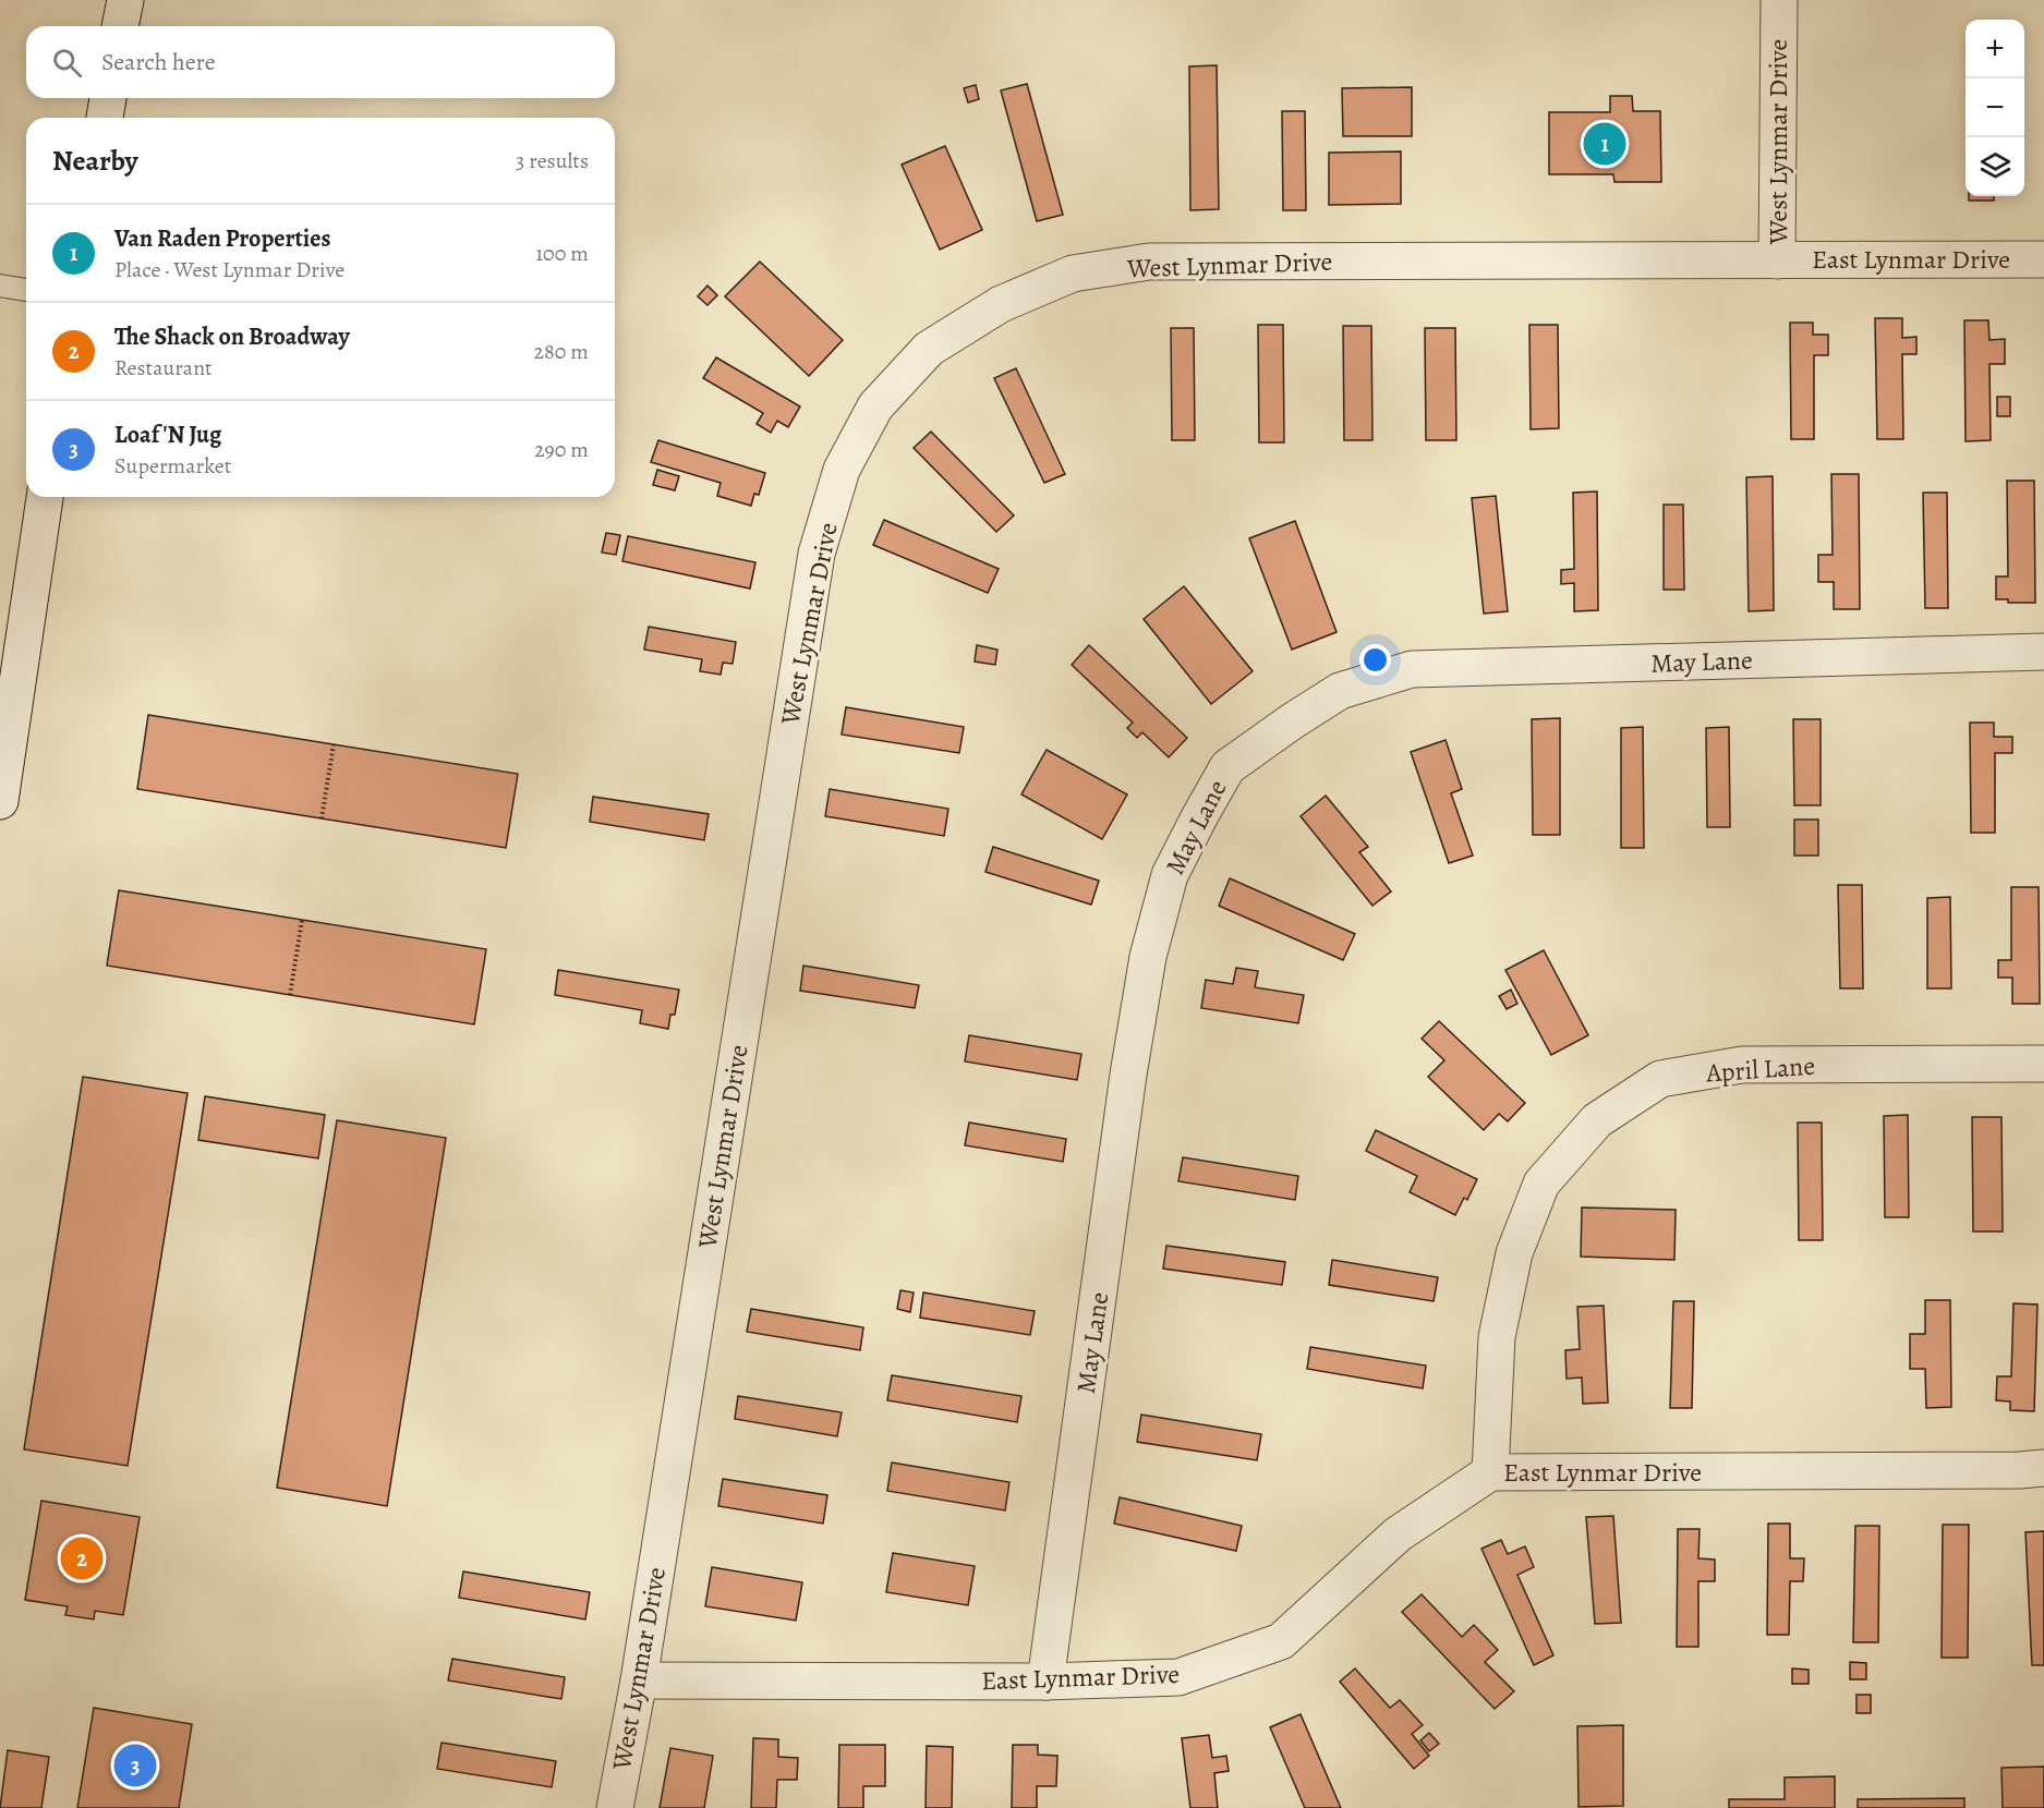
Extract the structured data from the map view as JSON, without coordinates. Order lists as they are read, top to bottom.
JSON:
{
  "streets": {
    "street": [
      "West Lynmar Drive",
      "East Lynmar Drive",
      "May Lane",
      "April Lane"
    ]
  },
  "crossings": [
    ["West Lynmar Drive", "East Lynmar Drive"],
    ["East Lynmar Drive", "May Lane"],
    ["East Lynmar Drive", "April Lane"]
  ],
  "page": {
    "map_buttons": ["+", "−"],
    "search": "Search here",
    "heading": ["Nearby", "3 results"],
    "pins": ["1", "2", "3"],
    "list": [
      {
        "mark": "1",
        "name": "Van Raden Properties",
        "note": "Place · West Lynmar Drive",
        "value": "100 m"
      },
      {
        "mark": "2",
        "name": "The Shack on Broadway",
        "note": "Restaurant",
        "value": "280 m"
      },
      {
        "mark": "3",
        "name": "Loaf 'N Jug",
        "note": "Supermarket",
        "value": "290 m"
      }
    ]
  }
}
